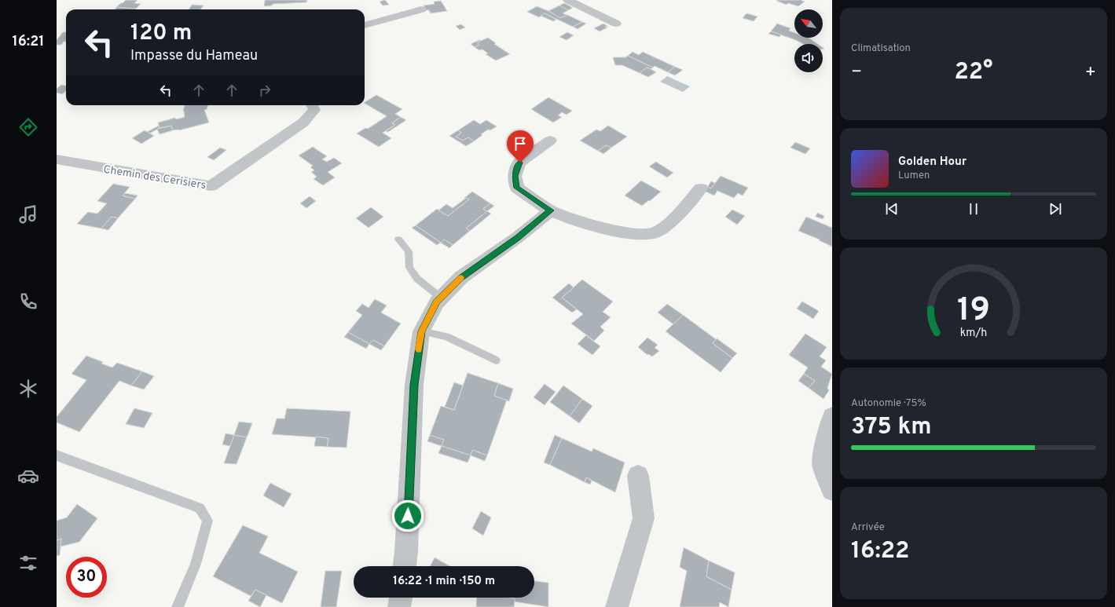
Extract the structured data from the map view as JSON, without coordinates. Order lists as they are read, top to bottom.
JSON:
{
  "streets": {
    "street": ["Chemin des Cerisiers"]
  },
  "north": "top left",
  "page": {
    "tabs": "16:21",
    "tile": [
      "Climatisation",
      ["Autonomie · 75%", "375 km"],
      ["Arrivée", "16:22"]
    ],
    "turn": ["120 m", "Impasse du Hameau"],
    "heat": ["−", "22°", "+"],
    "song": ["Golden Hour", "Lumen"],
    "limit": "30",
    "trip": "16:22 · 1 min · 150 m",
    "gauge": ["19", "km/h"]
  }
}
